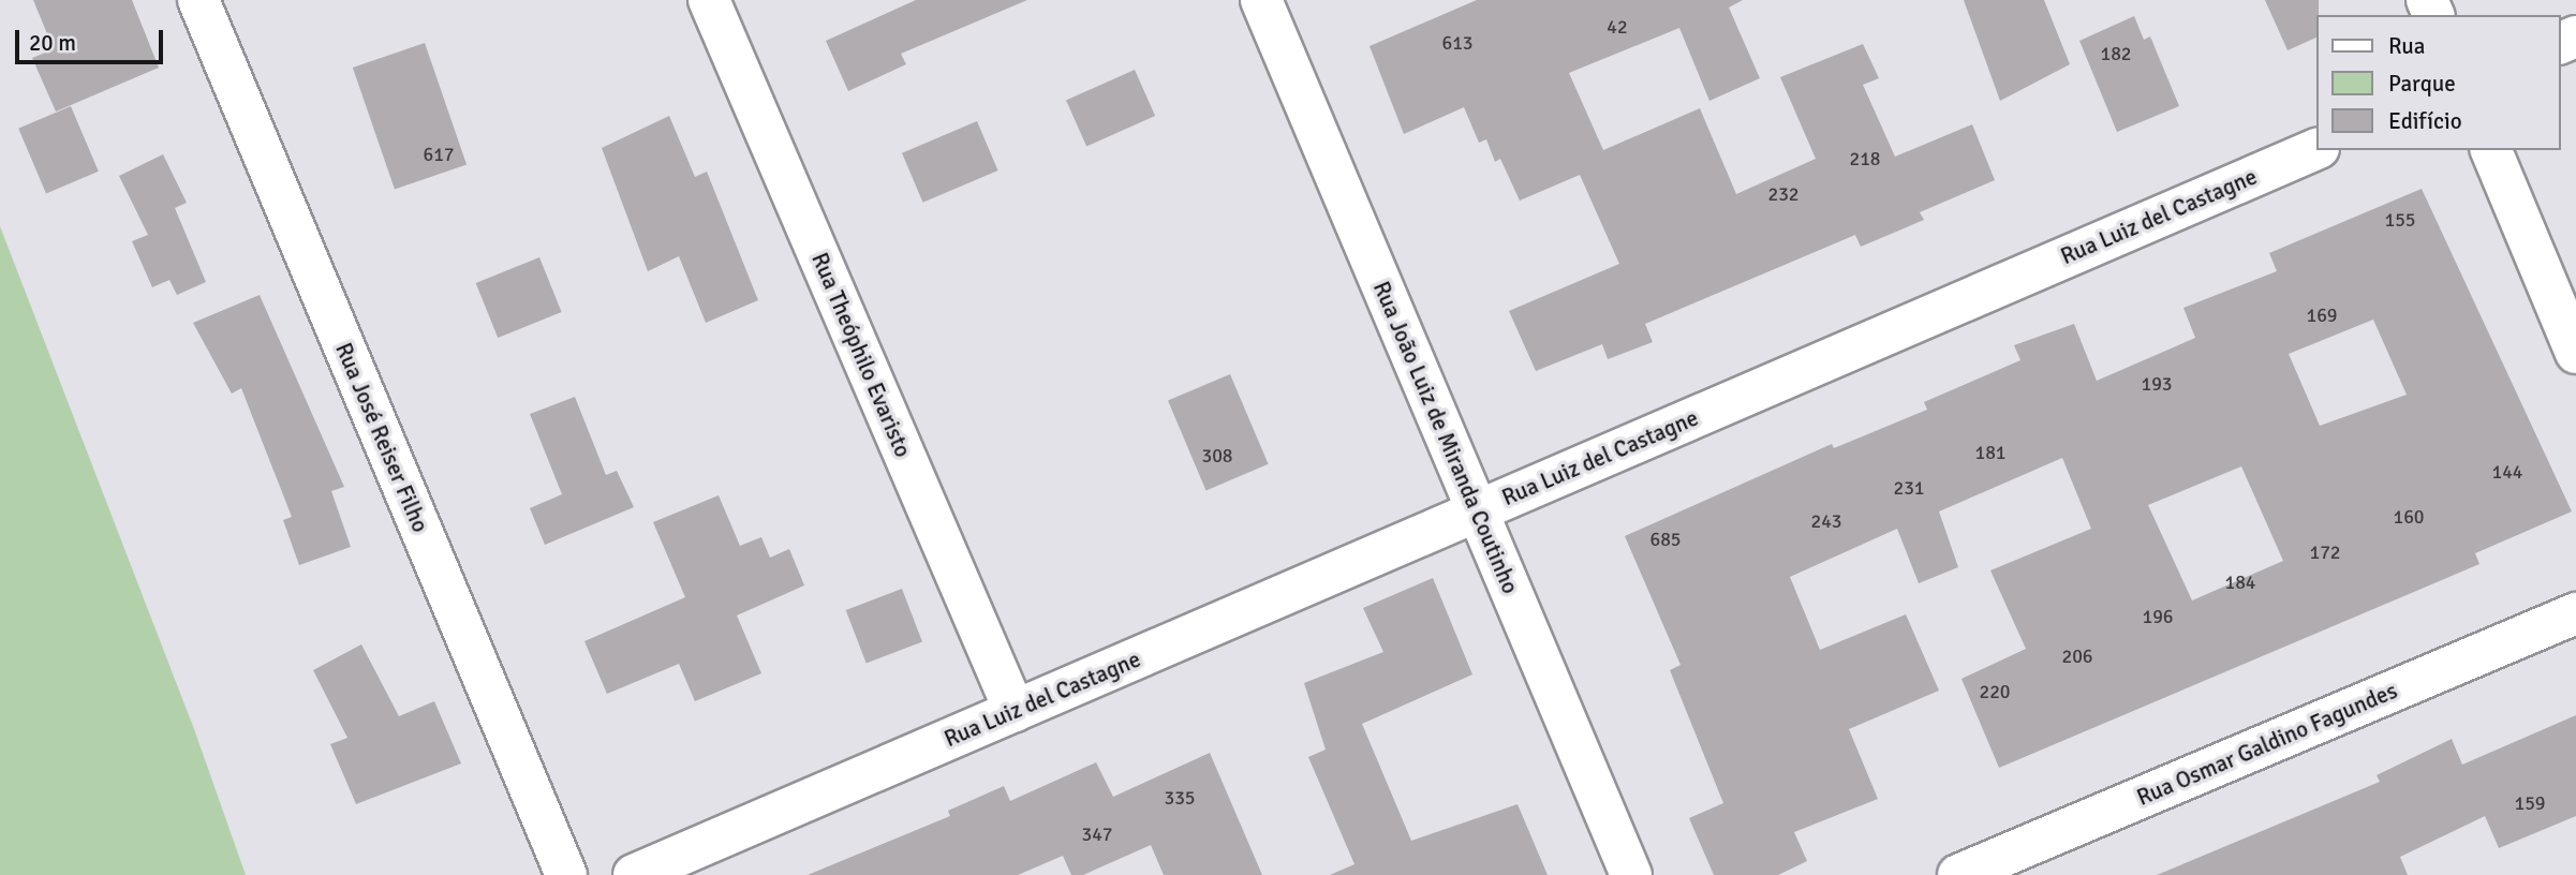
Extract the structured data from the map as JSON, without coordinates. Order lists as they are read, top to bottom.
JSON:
{
  "streets": {
    "street": [
      "Rua Luiz del Castagne",
      "Rua Theóphilo Evaristo",
      "Rua José Reiser Filho",
      "Rua João Luiz de Miranda Coutinho",
      "Rua Osmar Galdino Fagundes"
    ]
  },
  "crossings": [
    ["Rua Luiz del Castagne", "Rua Theóphilo Evaristo"],
    ["Rua Luiz del Castagne", "Rua João Luiz de Miranda Coutinho"]
  ],
  "house_numbers": [
    "42",
    "613",
    "182",
    "617",
    "218",
    "232",
    "155",
    "169",
    "193",
    "181",
    "308",
    "144",
    "231",
    "160",
    "243",
    "685",
    "172",
    "184",
    "196",
    "206",
    "220",
    "335",
    "159",
    "347"
  ],
  "legend": ["Rua", "Parque", "Edifício"],
  "scale_bar": "20 m"
}
